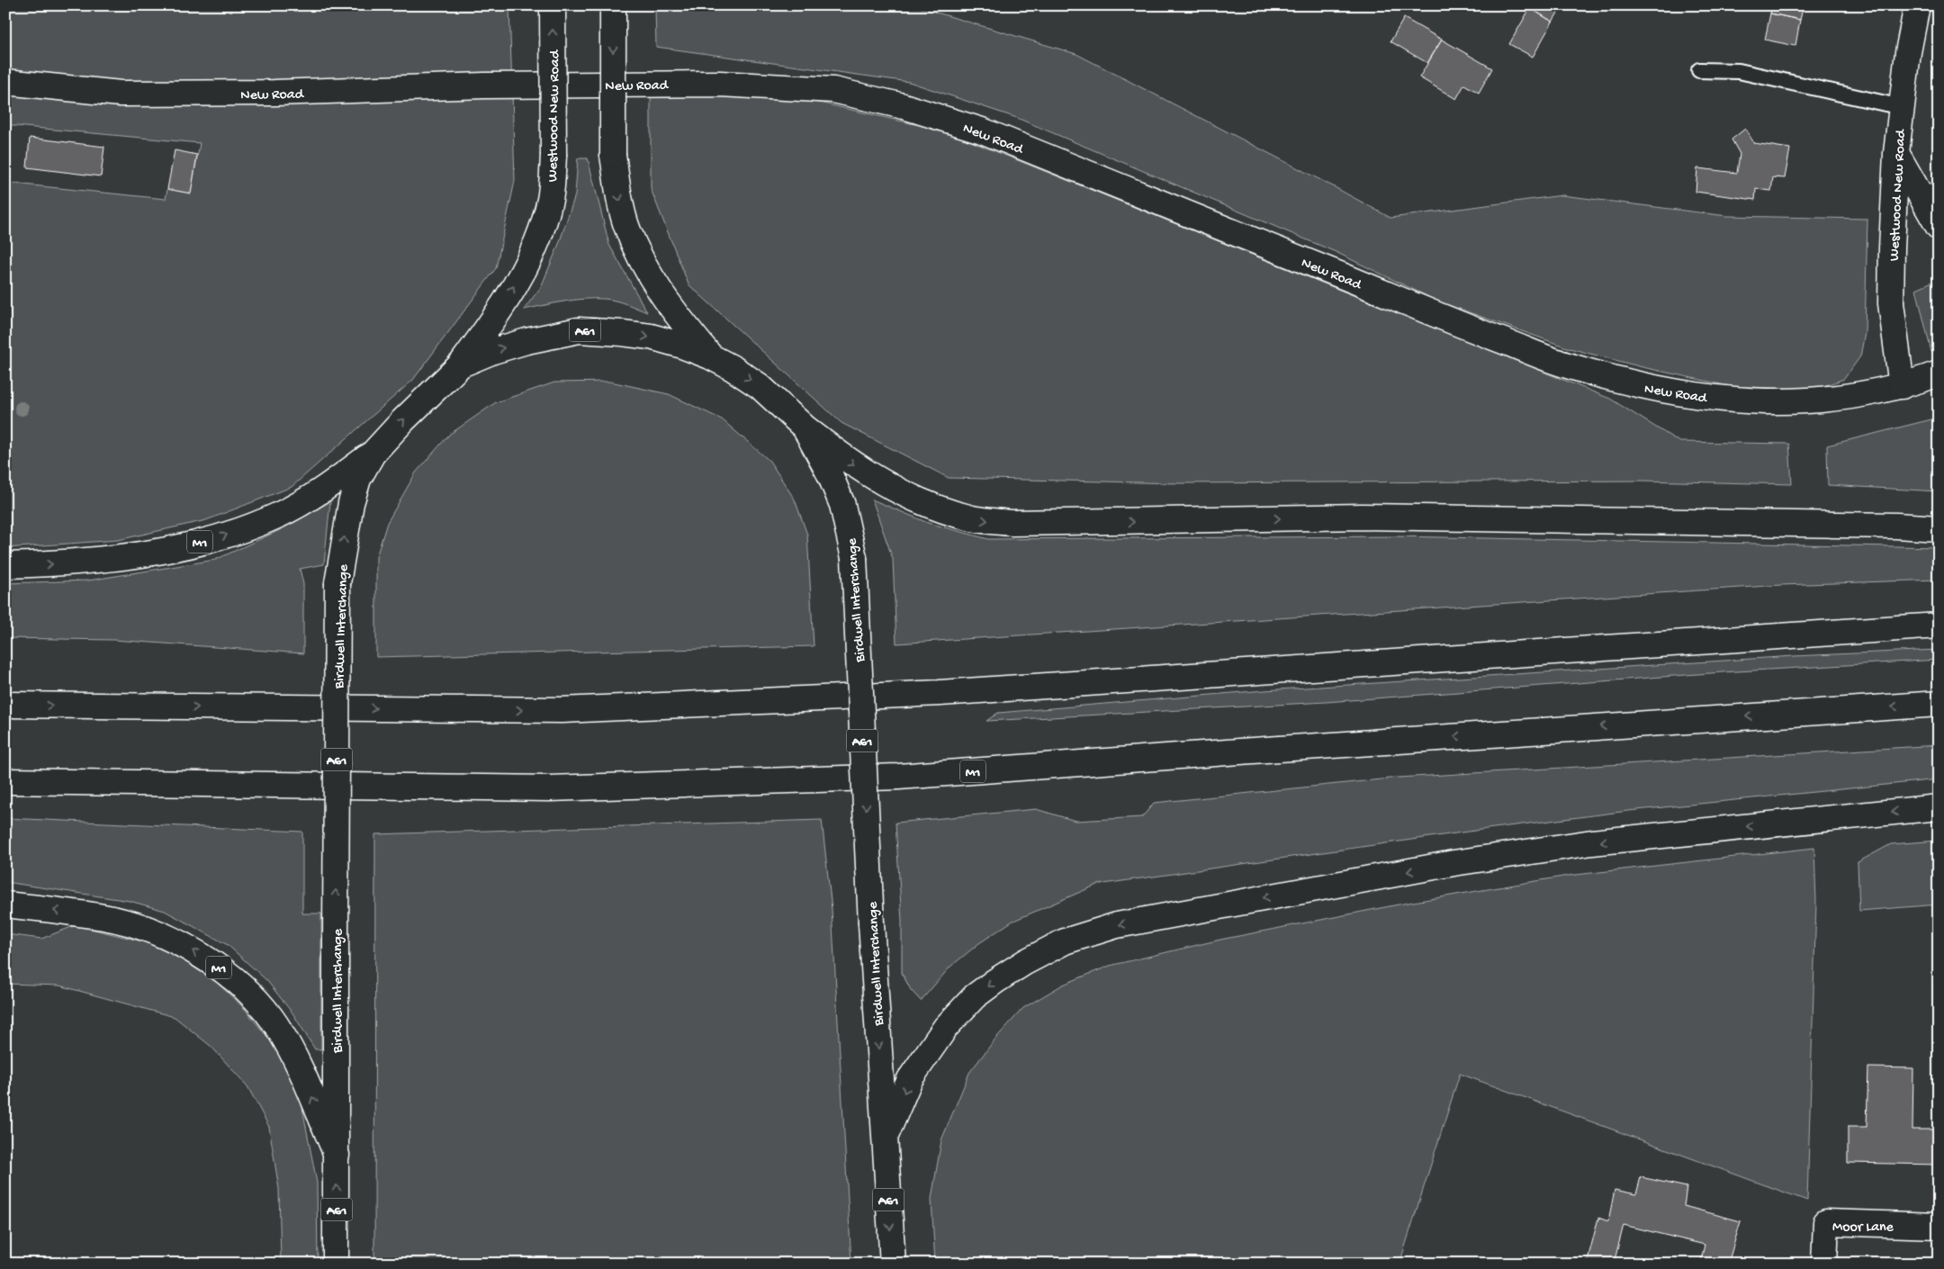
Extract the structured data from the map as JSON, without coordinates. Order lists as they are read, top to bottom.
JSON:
{
  "streets": {
    "main road": [
      "New Road",
      "Westwood New Road",
      "A61",
      "M1",
      "Birdwell Interchange",
      "Moor Lane"
    ]
  },
  "crossings": [
    ["New Road", "Westwood New Road"],
    ["Westwood New Road", "Birdwell Interchange"],
    ["A61", "Birdwell Interchange"],
    ["M1", "Birdwell Interchange"]
  ],
  "one_way": ["Westwood New Road"]
}
